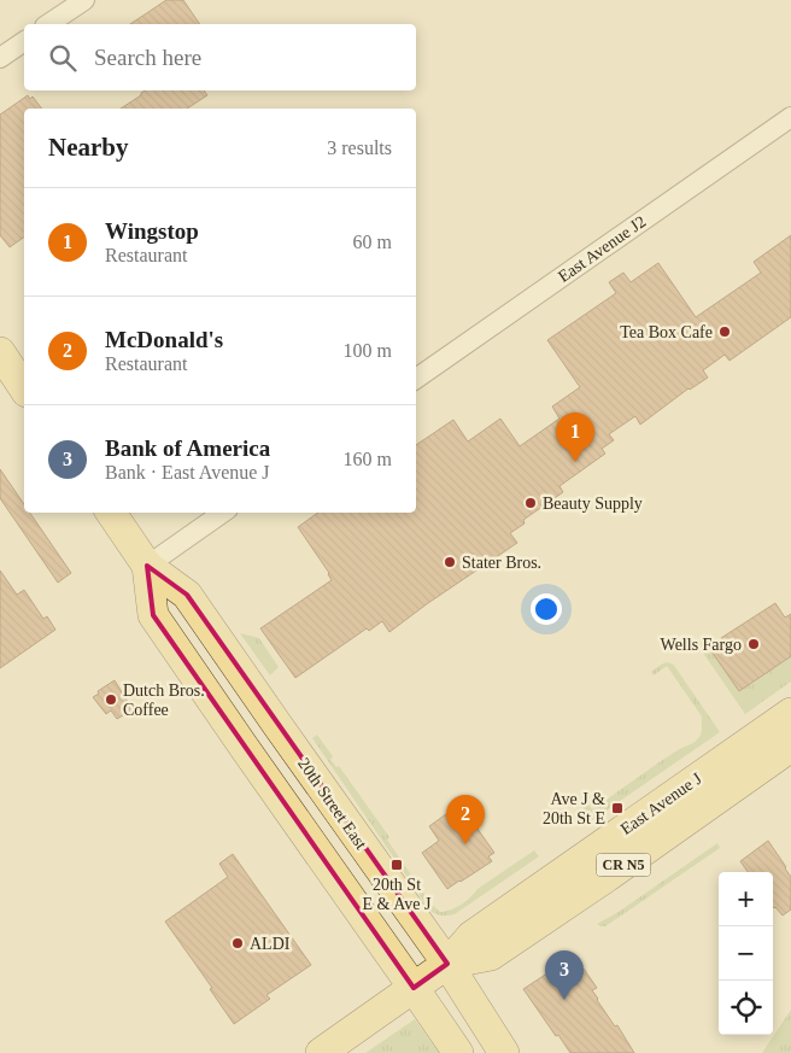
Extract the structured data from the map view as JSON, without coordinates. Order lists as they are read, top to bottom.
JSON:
{
  "streets": {
    "main road": ["20th Street East", "East Avenue J", "CR N5"],
    "street": ["East Avenue J2"]
  },
  "crossings": [
    ["20th Street East", "East Avenue J"]
  ],
  "places": {
    "other": [
      "Tea Box Cafe",
      "Beauty Supply",
      "Stater Bros.",
      "Wells Fargo",
      "Dutch Bros. Coffee",
      "ALDI"
    ],
    "transit": ["Ave J & 20th St E", "20th St E & Ave J"]
  },
  "page": {
    "search": "Search here",
    "heading": ["Nearby", "3 results"],
    "list": [
      {
        "mark": "1",
        "name": "Wingstop",
        "note": "Restaurant",
        "value": "60 m"
      },
      {
        "mark": "2",
        "name": "McDonald's",
        "note": "Restaurant",
        "value": "100 m"
      },
      {
        "mark": "3",
        "name": "Bank of America",
        "note": "Bank · East Avenue J",
        "value": "160 m"
      }
    ],
    "pins": ["1", "2", "3"],
    "map_buttons": ["+", "−"]
  }
}
